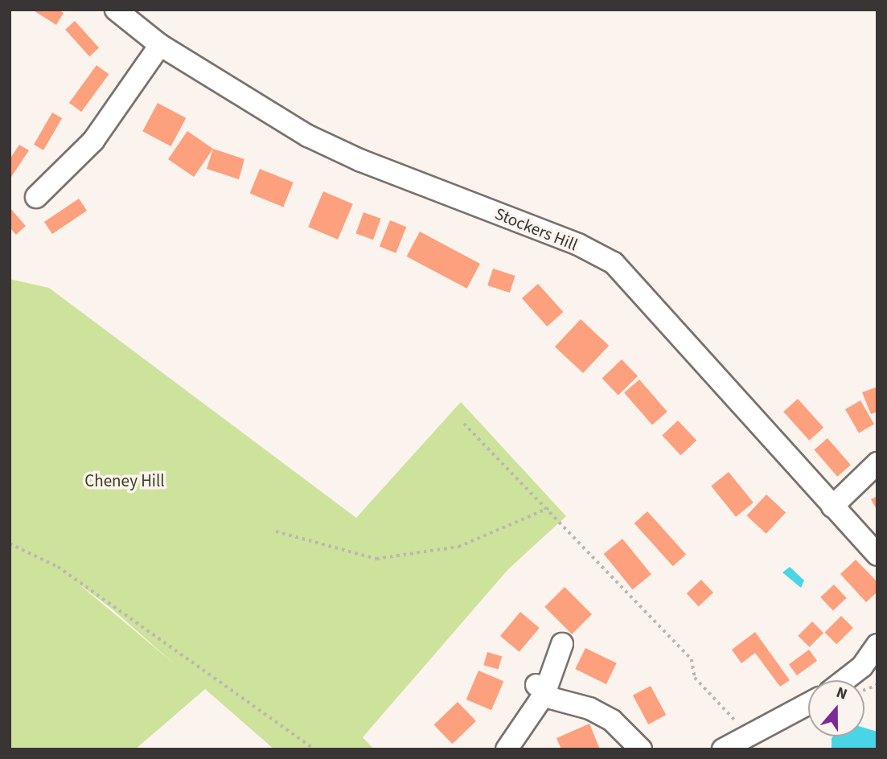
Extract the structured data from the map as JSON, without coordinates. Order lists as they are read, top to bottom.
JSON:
{
  "streets": {
    "street": ["Stockers Hill"]
  },
  "parks": ["Cheney Hill"],
  "north": "top"
}
